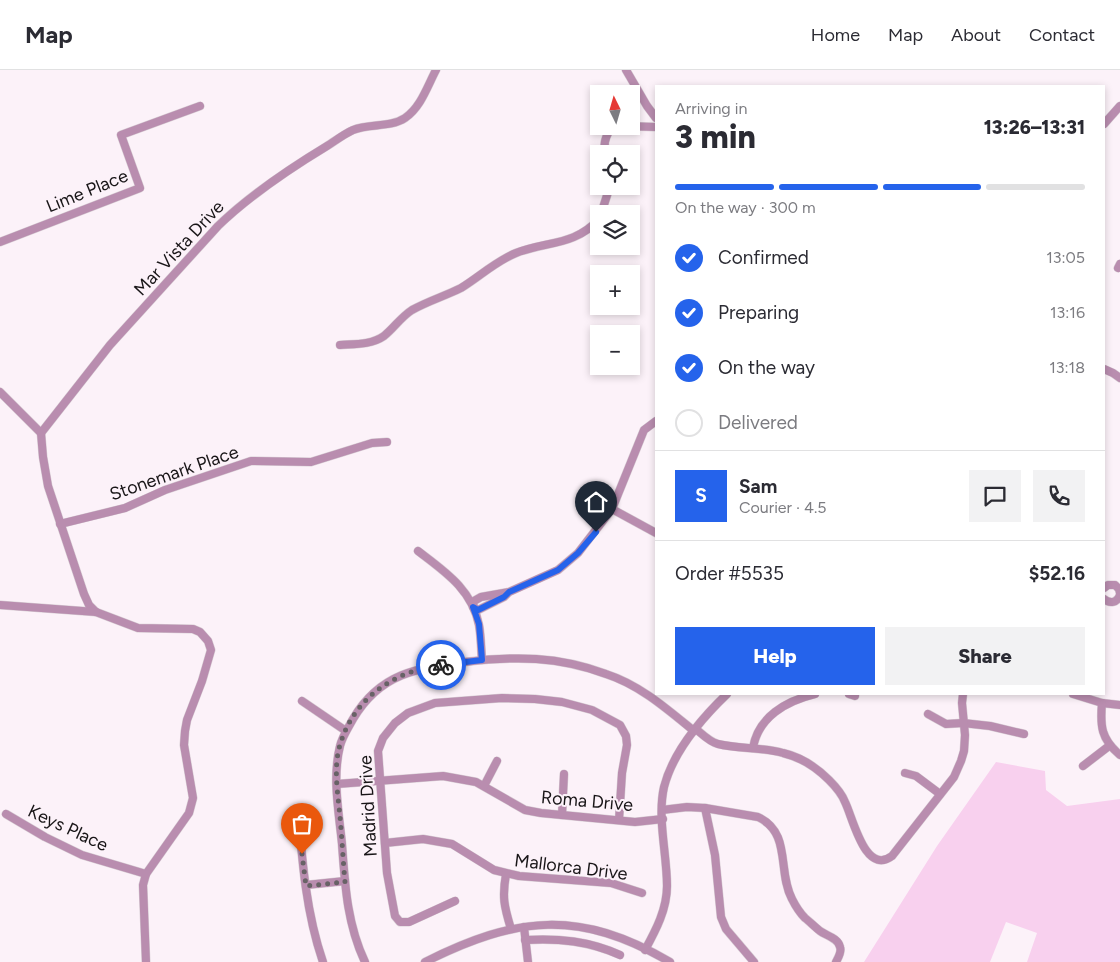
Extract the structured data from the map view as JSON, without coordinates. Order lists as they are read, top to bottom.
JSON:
{
  "streets": {
    "street": [
      "Lime Place",
      "Mar Vista Drive",
      "Stonemark Place",
      "Roma Drive",
      "Madrid Drive",
      "Keys Place",
      "Mallorca Drive"
    ]
  },
  "crossings": [
    ["Roma Drive", "Madrid Drive"],
    ["Madrid Drive", "Mallorca Drive"]
  ],
  "north": "top",
  "page": {
    "header": "Map",
    "nav": [
      "Home",
      "Map",
      "About",
      "Contact"
    ],
    "map_buttons": ["+", "−"],
    "heading": ["3 min", "Arriving in", "13:26–13:31"],
    "panel": [
      "Sam",
      "Courier · 4.5",
      "Order #5535",
      "$52.16"
    ],
    "bar": "On the way · 300 m",
    "list": [
      ["Confirmed", "13:05"],
      ["Preparing", "13:16"],
      ["On the way", "13:18"],
      "Delivered"
    ],
    "round": "S",
    "buttons": ["Help", "Share"]
  }
}
